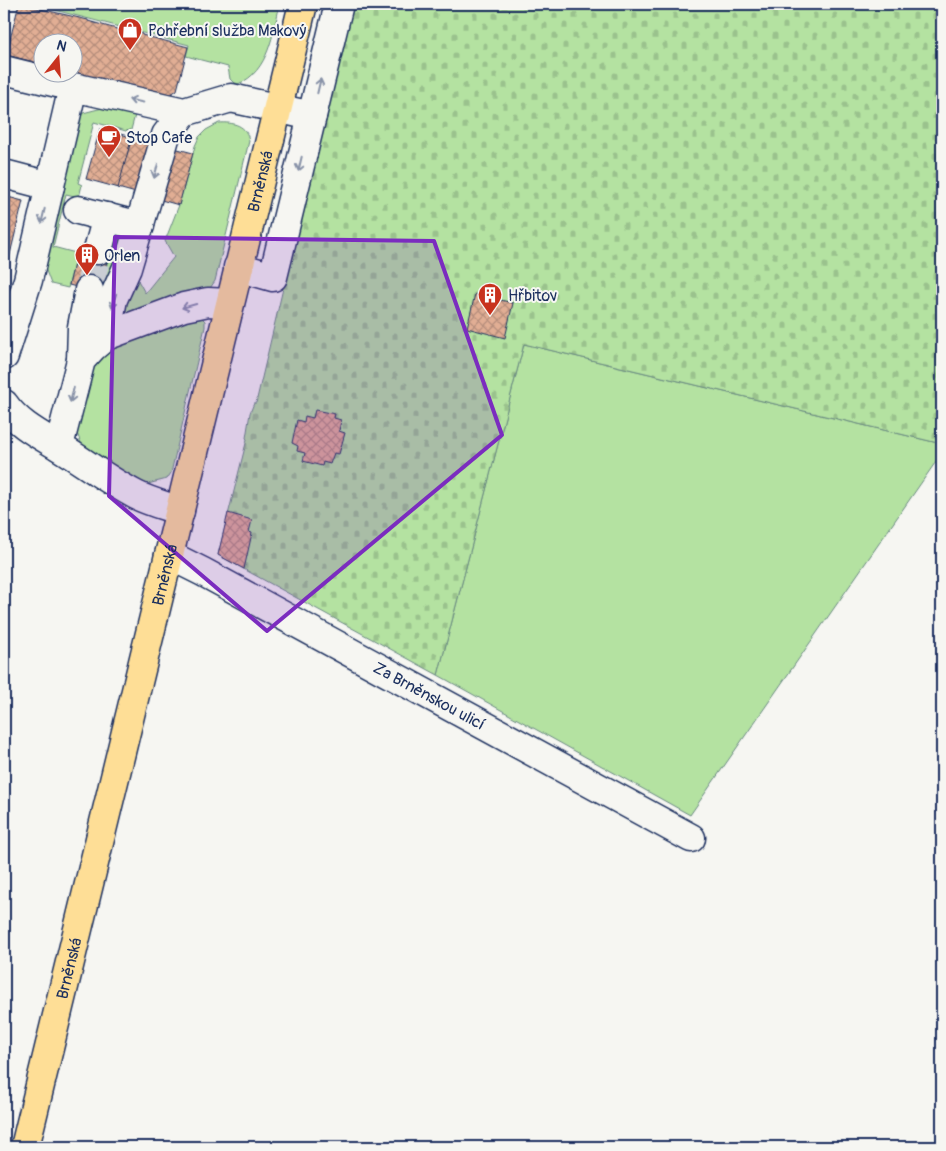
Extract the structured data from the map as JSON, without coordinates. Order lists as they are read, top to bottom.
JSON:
{
  "streets": {
    "main road": ["Brněnská"],
    "lane": ["Za Brněnskou ulicí"]
  },
  "crossings": [
    ["Brněnská", "Za Brněnskou ulicí"]
  ],
  "places": {
    "shop": ["Pohřební služba Makový"],
    "cafe": ["Stop Cafe"],
    "building": ["Orlen", "Hřbitov"]
  },
  "north": "top"
}
